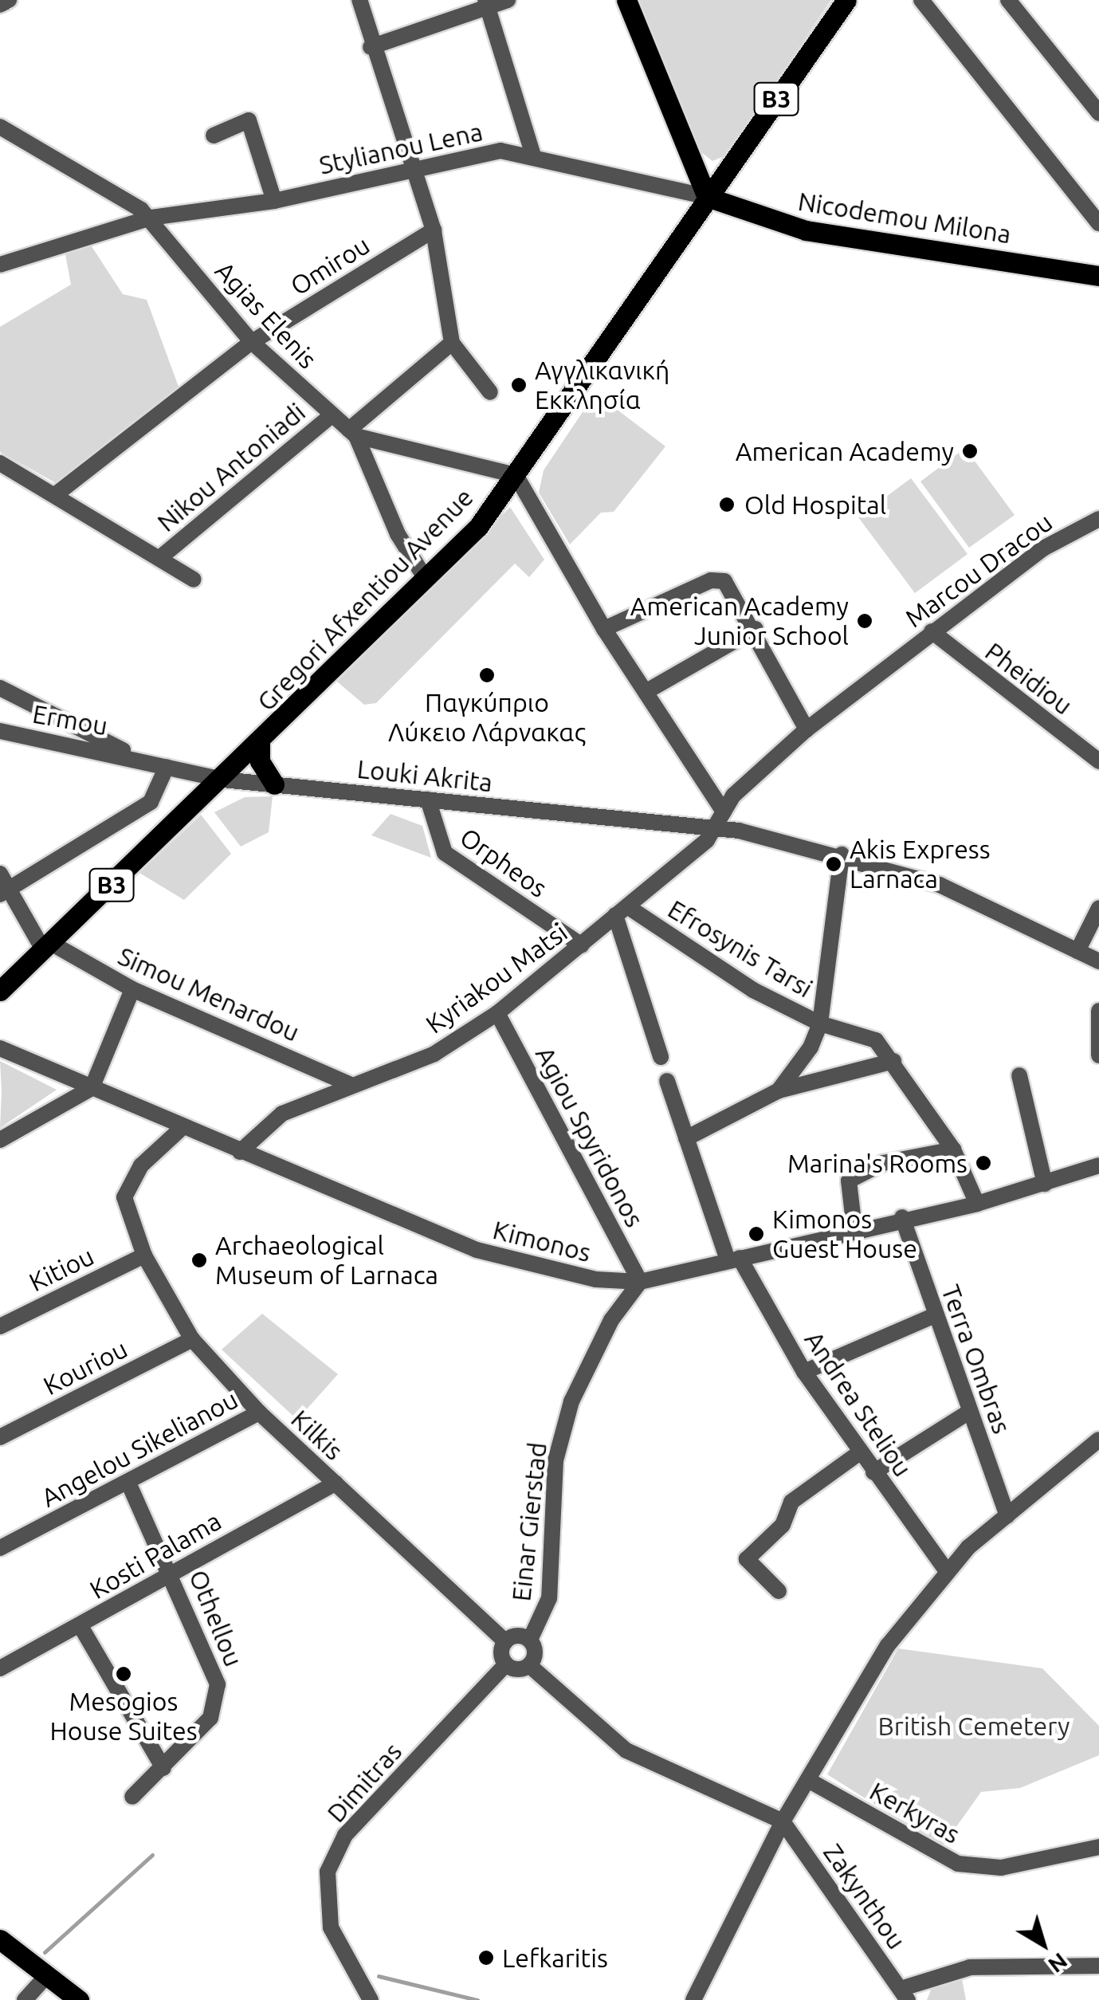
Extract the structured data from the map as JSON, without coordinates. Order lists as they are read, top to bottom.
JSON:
{
  "streets": {
    "main road": ["B3", "Nicodemou Milona", "Gregori Afxentiou Avenue"],
    "street": [
      "Stylianou Lena",
      "Omirou",
      "Agias Elenis",
      "Nikou Antoniadi",
      "Marcou Dracou",
      "Pheidiou",
      "Ermou",
      "Louki Akrita",
      "Orpheos",
      "Efrosynis Tarsi",
      "Kyriakou Matsi",
      "Simou Menardou",
      "Agiou Spyridonos",
      "Kimonos",
      "Kitiou",
      "Terra Ombras",
      "Kouriou",
      "Andrea Steliou",
      "Kilkis",
      "Angelou Sikelianou",
      "Einar Gierstad",
      "Kosti Palama",
      "Othellou",
      "Dimitras",
      "Kerkyras",
      "Zakynthou"
    ]
  },
  "crossings": [
    ["Stylianou Lena", "Nicodemou Milona"],
    ["Stylianou Lena", "Agias Elenis"],
    ["Stylianou Lena", "Gregori Afxentiou Avenue"],
    ["Nicodemou Milona", "Gregori Afxentiou Avenue"],
    ["Omirou", "Agias Elenis"],
    ["Agias Elenis", "Nikou Antoniadi"],
    ["Agias Elenis", "Gregori Afxentiou Avenue"],
    ["Marcou Dracou", "Pheidiou"],
    ["Marcou Dracou", "Louki Akrita"],
    ["Marcou Dracou", "Kyriakou Matsi"],
    ["Gregori Afxentiou Avenue", "Louki Akrita"],
    ["Gregori Afxentiou Avenue", "Simou Menardou"],
    ["Ermou", "Louki Akrita"],
    ["Louki Akrita", "Orpheos"],
    ["Louki Akrita", "Kyriakou Matsi"],
    ["Orpheos", "Kyriakou Matsi"],
    ["Efrosynis Tarsi", "Kyriakou Matsi"],
    ["Efrosynis Tarsi", "Kimonos"],
    ["Kyriakou Matsi", "Simou Menardou"],
    ["Kyriakou Matsi", "Agiou Spyridonos"],
    ["Kyriakou Matsi", "Kimonos"],
    ["Agiou Spyridonos", "Kimonos"],
    ["Agiou Spyridonos", "Einar Gierstad"],
    ["Kimonos", "Terra Ombras"],
    ["Kimonos", "Andrea Steliou"],
    ["Kimonos", "Kilkis"],
    ["Kimonos", "Einar Gierstad"],
    ["Kitiou", "Kilkis"],
    ["Kouriou", "Kilkis"],
    ["Kilkis", "Angelou Sikelianou"],
    ["Kilkis", "Kosti Palama"],
    ["Angelou Sikelianou", "Othellou"],
    ["Kosti Palama", "Othellou"]
  ],
  "parks": ["British Cemetery"],
  "places": [
    "Αγγλικανική Εκκλησία",
    "American Academy",
    "Old Hospital",
    "American Academy Junior School",
    "Παγκύπριο Λύκειο Λάρνακας",
    "Akis Express Larnaca",
    "Marina's Rooms",
    "Kimonos Guest House",
    "Archaeological Museum of Larnaca",
    "Mesogios House Suites",
    "Lefkaritis"
  ],
  "north": "bottom right"
}
